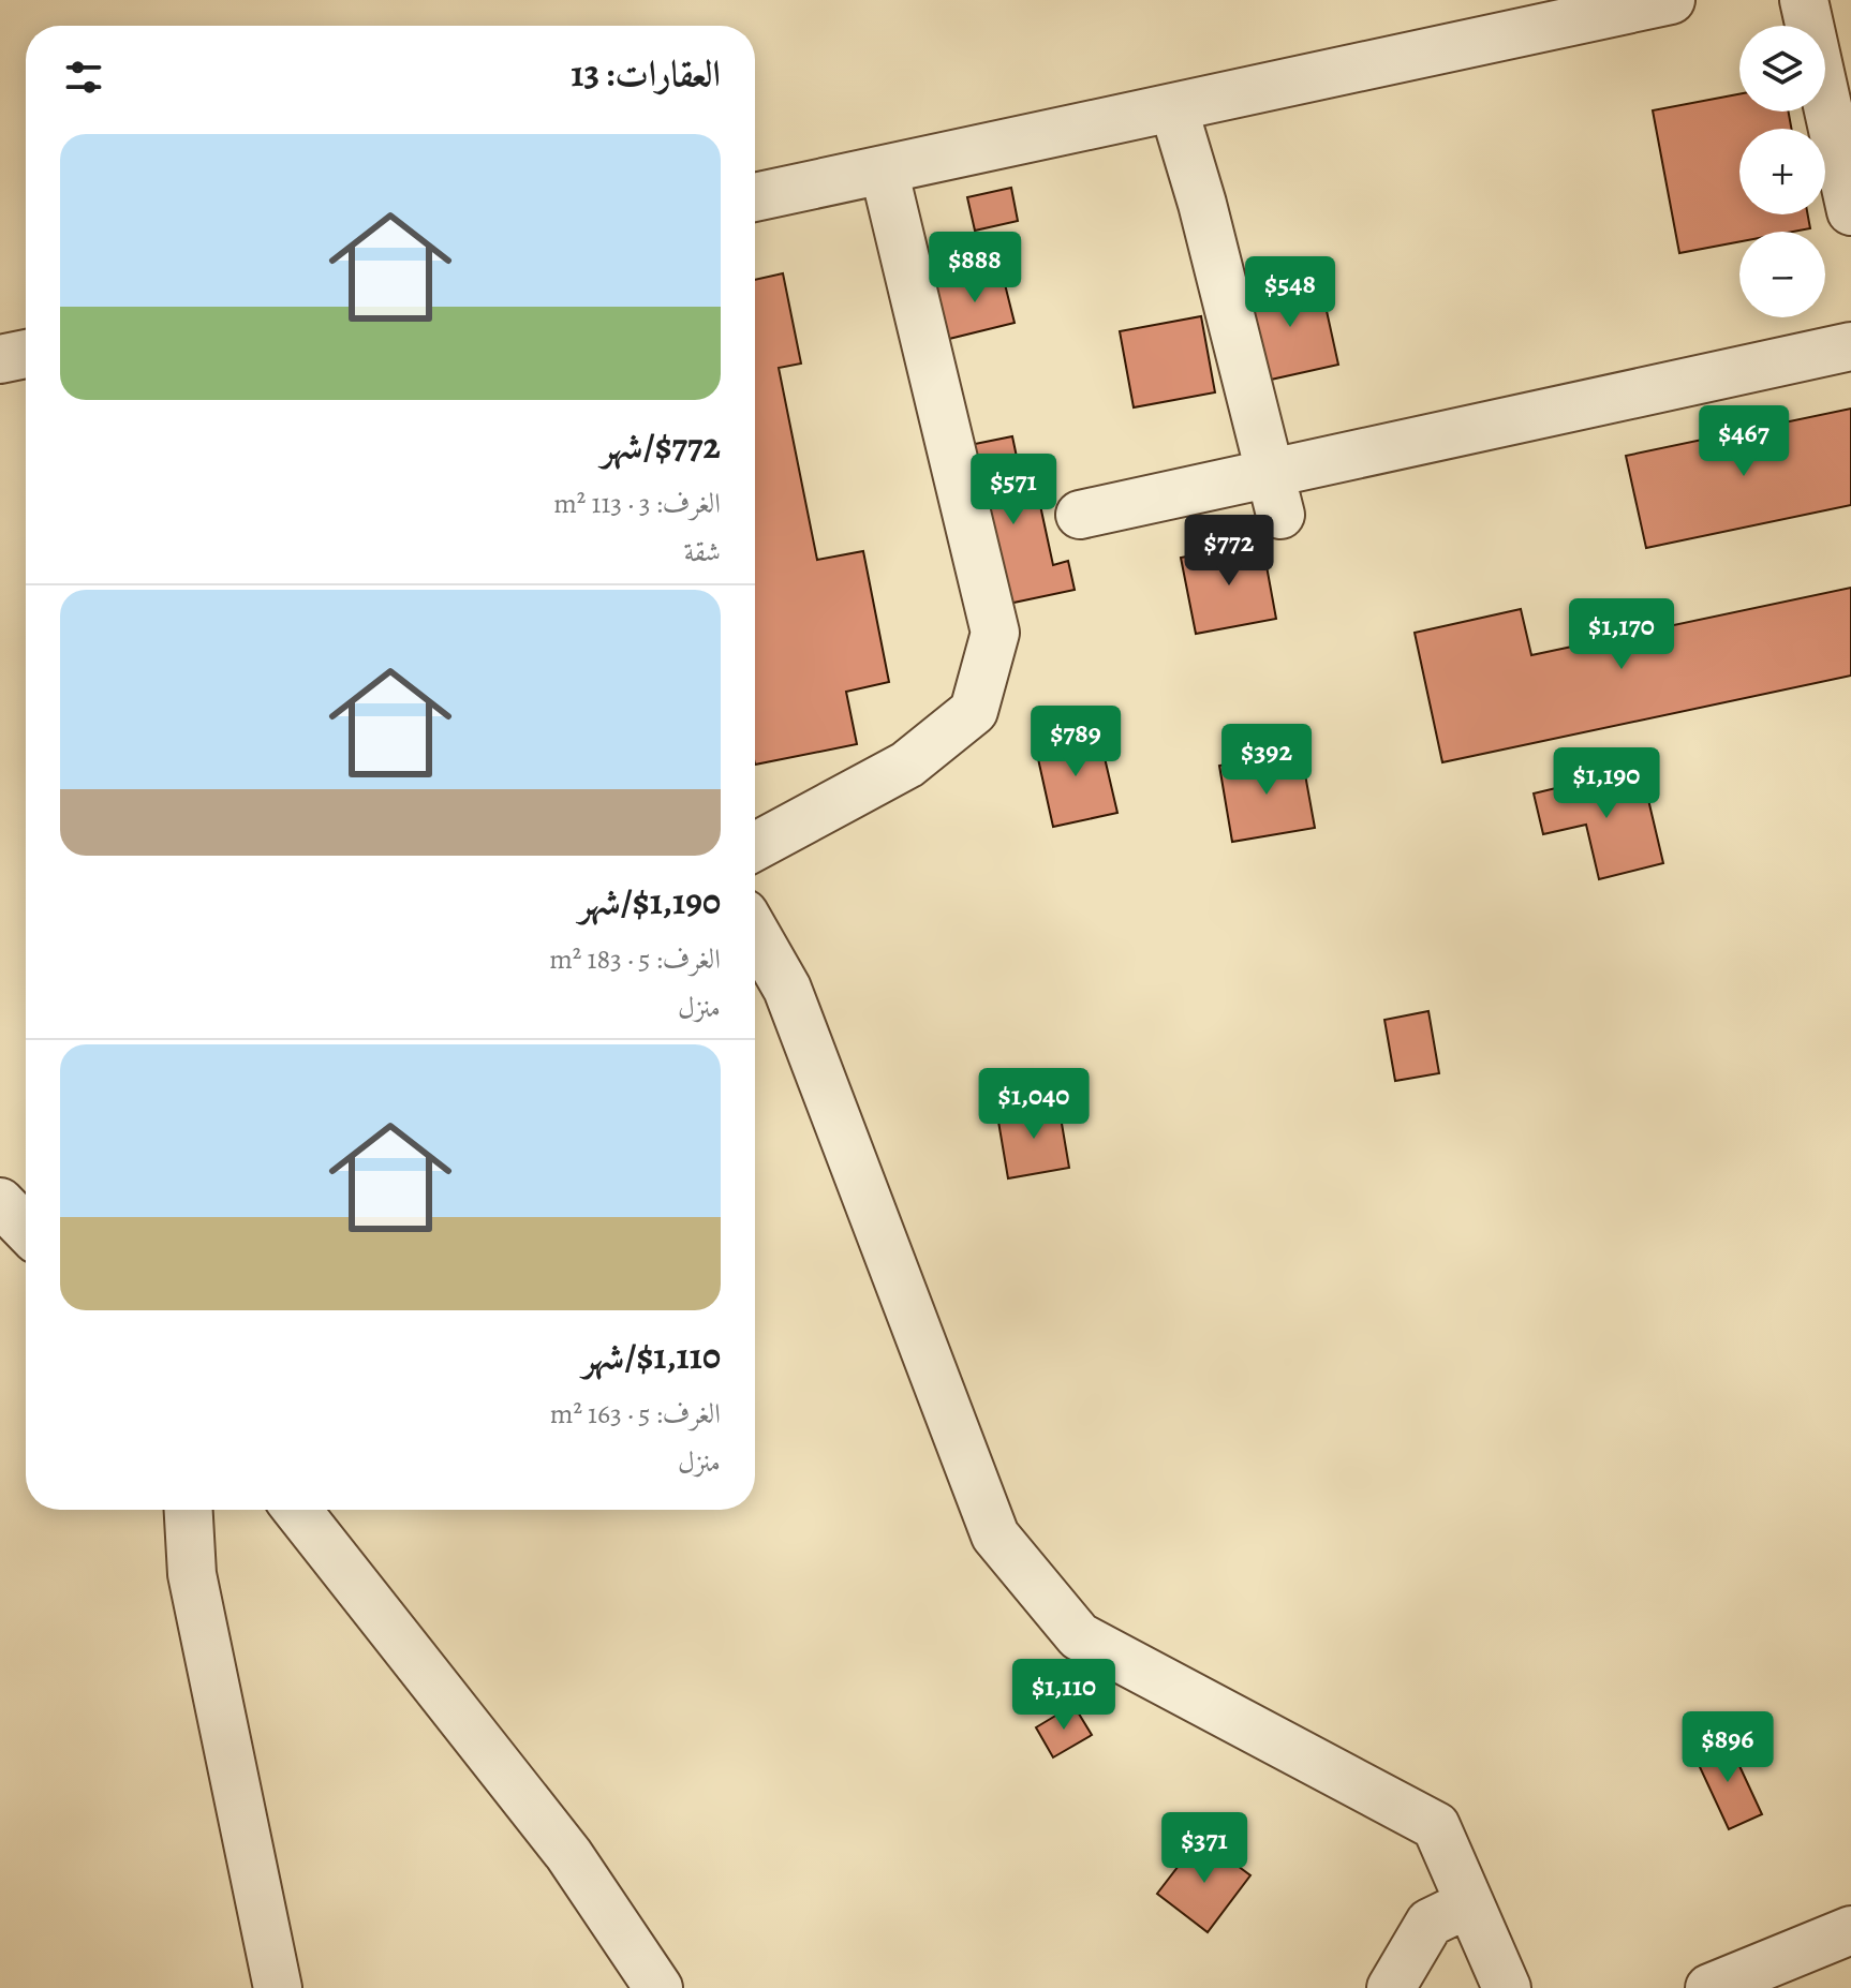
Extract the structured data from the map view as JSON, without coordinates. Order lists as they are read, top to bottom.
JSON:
{
  "page": {
    "map_buttons": ["+", "−"],
    "heading": "العقارات: 13",
    "list": [
      {
        "name": "$772/شهر",
        "note": "الغرف: 3 · 113 m² · شقة"
      },
      {
        "name": "$1,190/شهر",
        "note": "الغرف: 5 · 183 m² · منزل"
      },
      {
        "name": "$1,110/شهر",
        "note": "الغرف: 5 · 163 m² · منزل"
      }
    ],
    "price": [
      "$888",
      "$548",
      "$467",
      "$571",
      "$772",
      "$1,170",
      "$789",
      "$392",
      "$1,190",
      "$1,040",
      "$1,110",
      "$896",
      "$371"
    ]
  }
}
